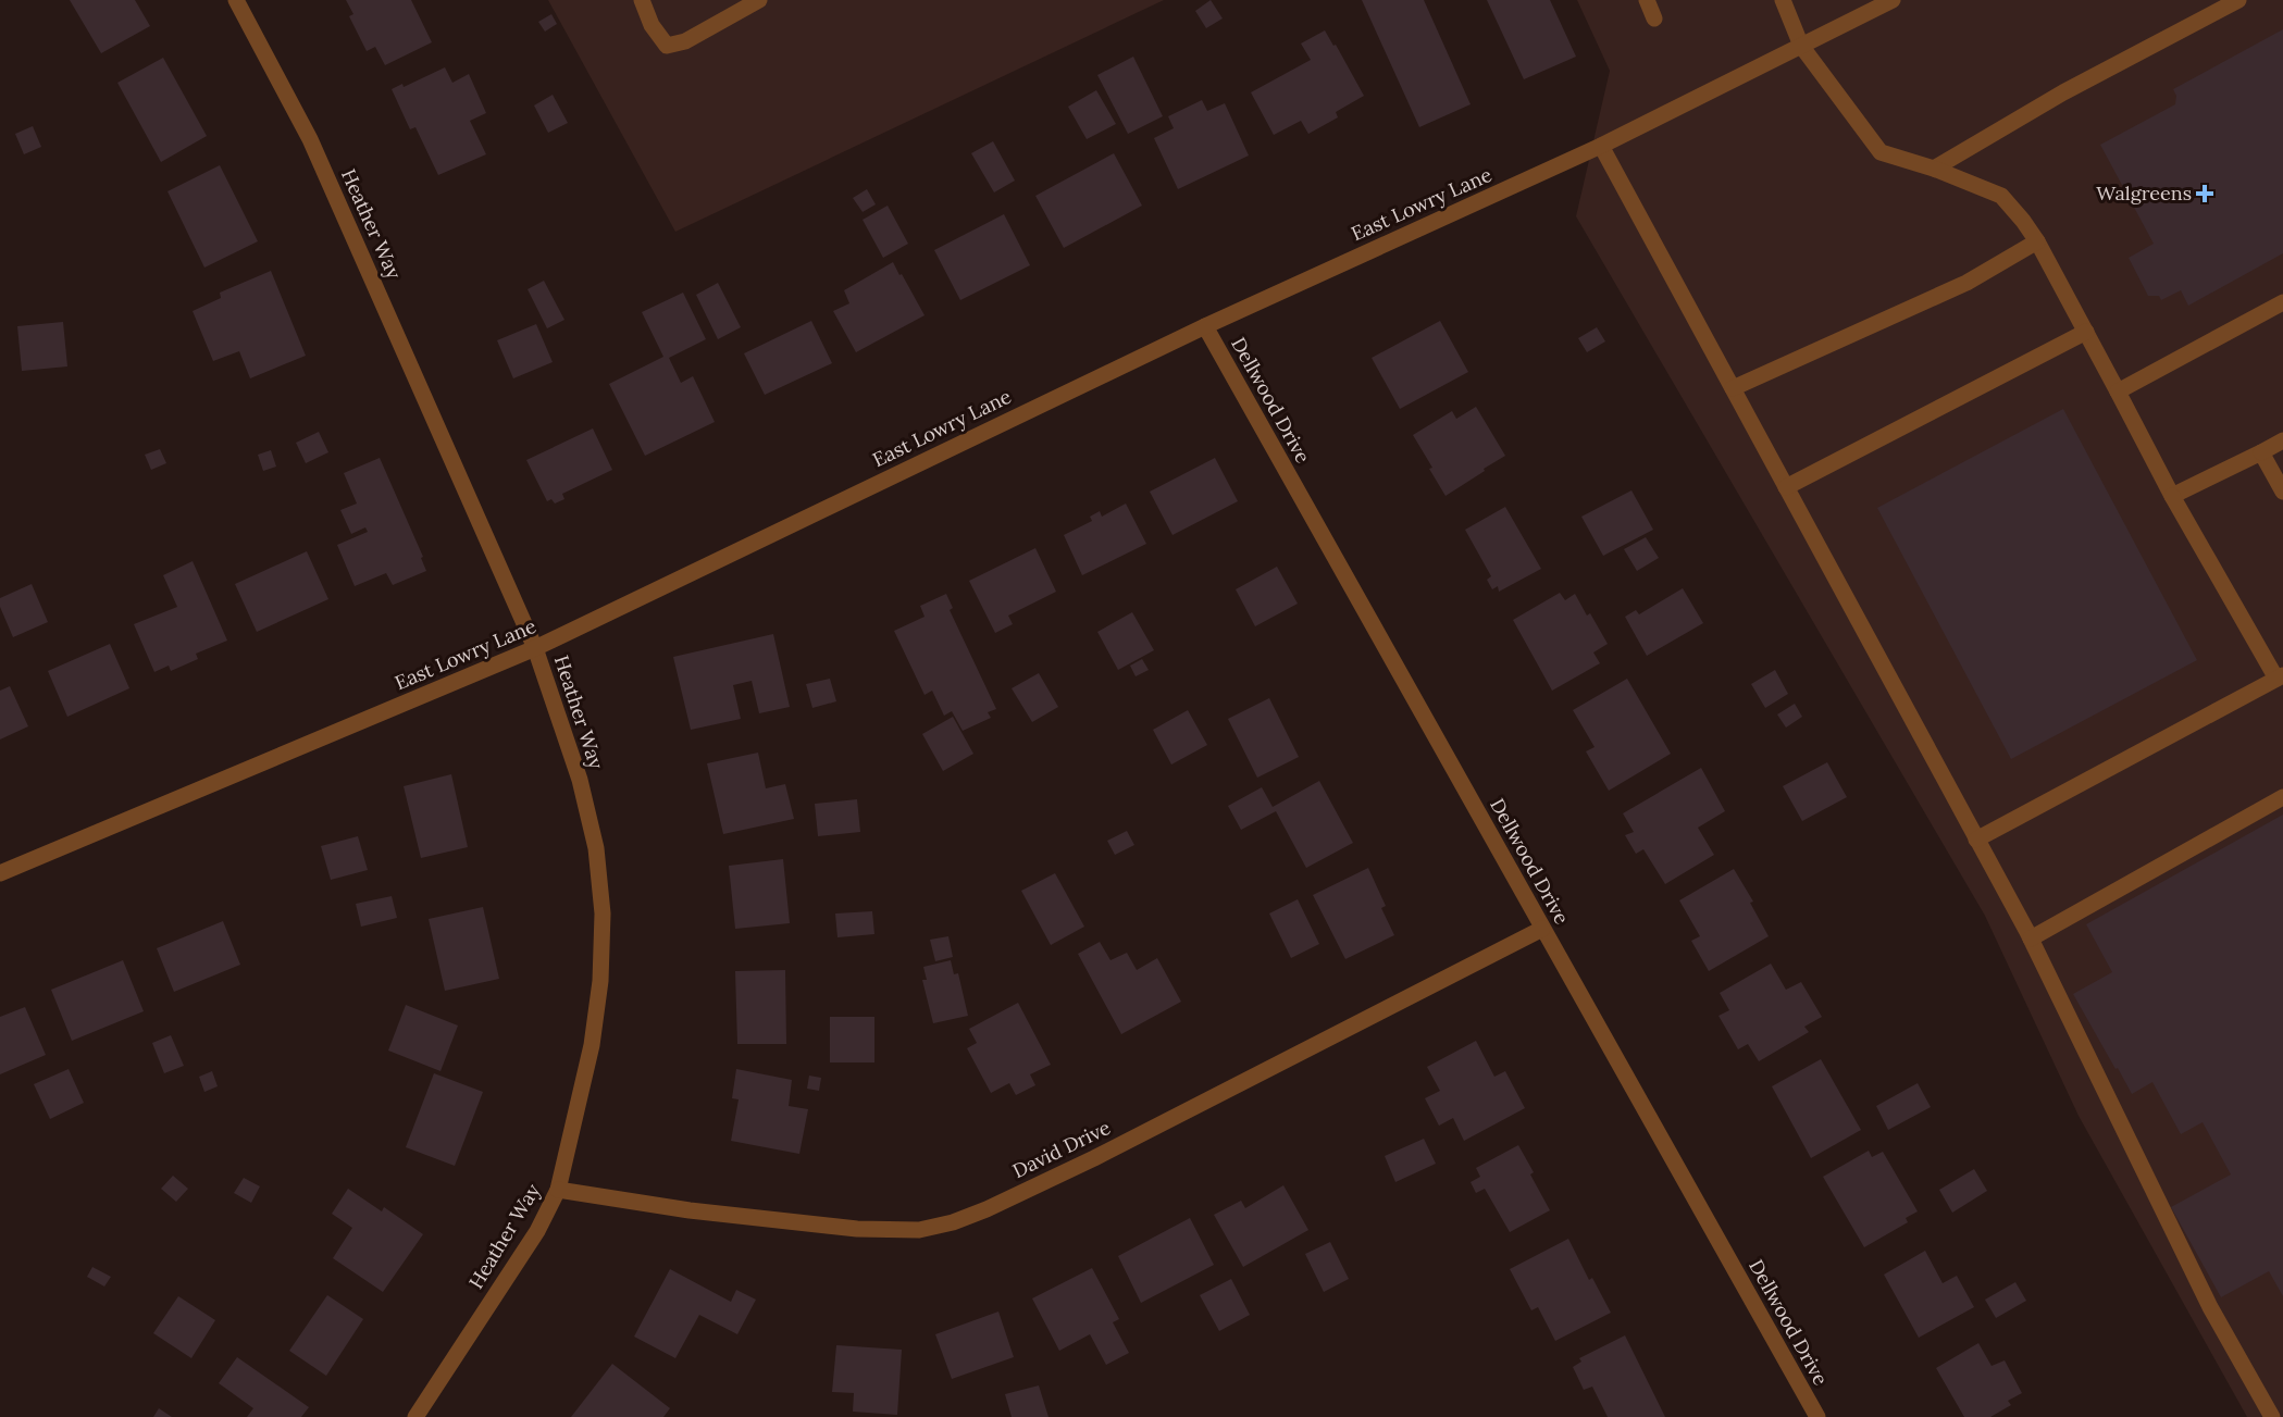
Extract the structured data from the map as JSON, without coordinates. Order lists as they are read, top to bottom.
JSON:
{
  "streets": {
    "street": [
      "East Lowry Lane",
      "Heather Way",
      "Dellwood Drive",
      "David Drive"
    ]
  },
  "crossings": [
    ["East Lowry Lane", "Heather Way"],
    ["East Lowry Lane", "Dellwood Drive"],
    ["Heather Way", "David Drive"],
    ["Dellwood Drive", "David Drive"]
  ],
  "places": {
    "health": ["Walgreens"]
  }
}
